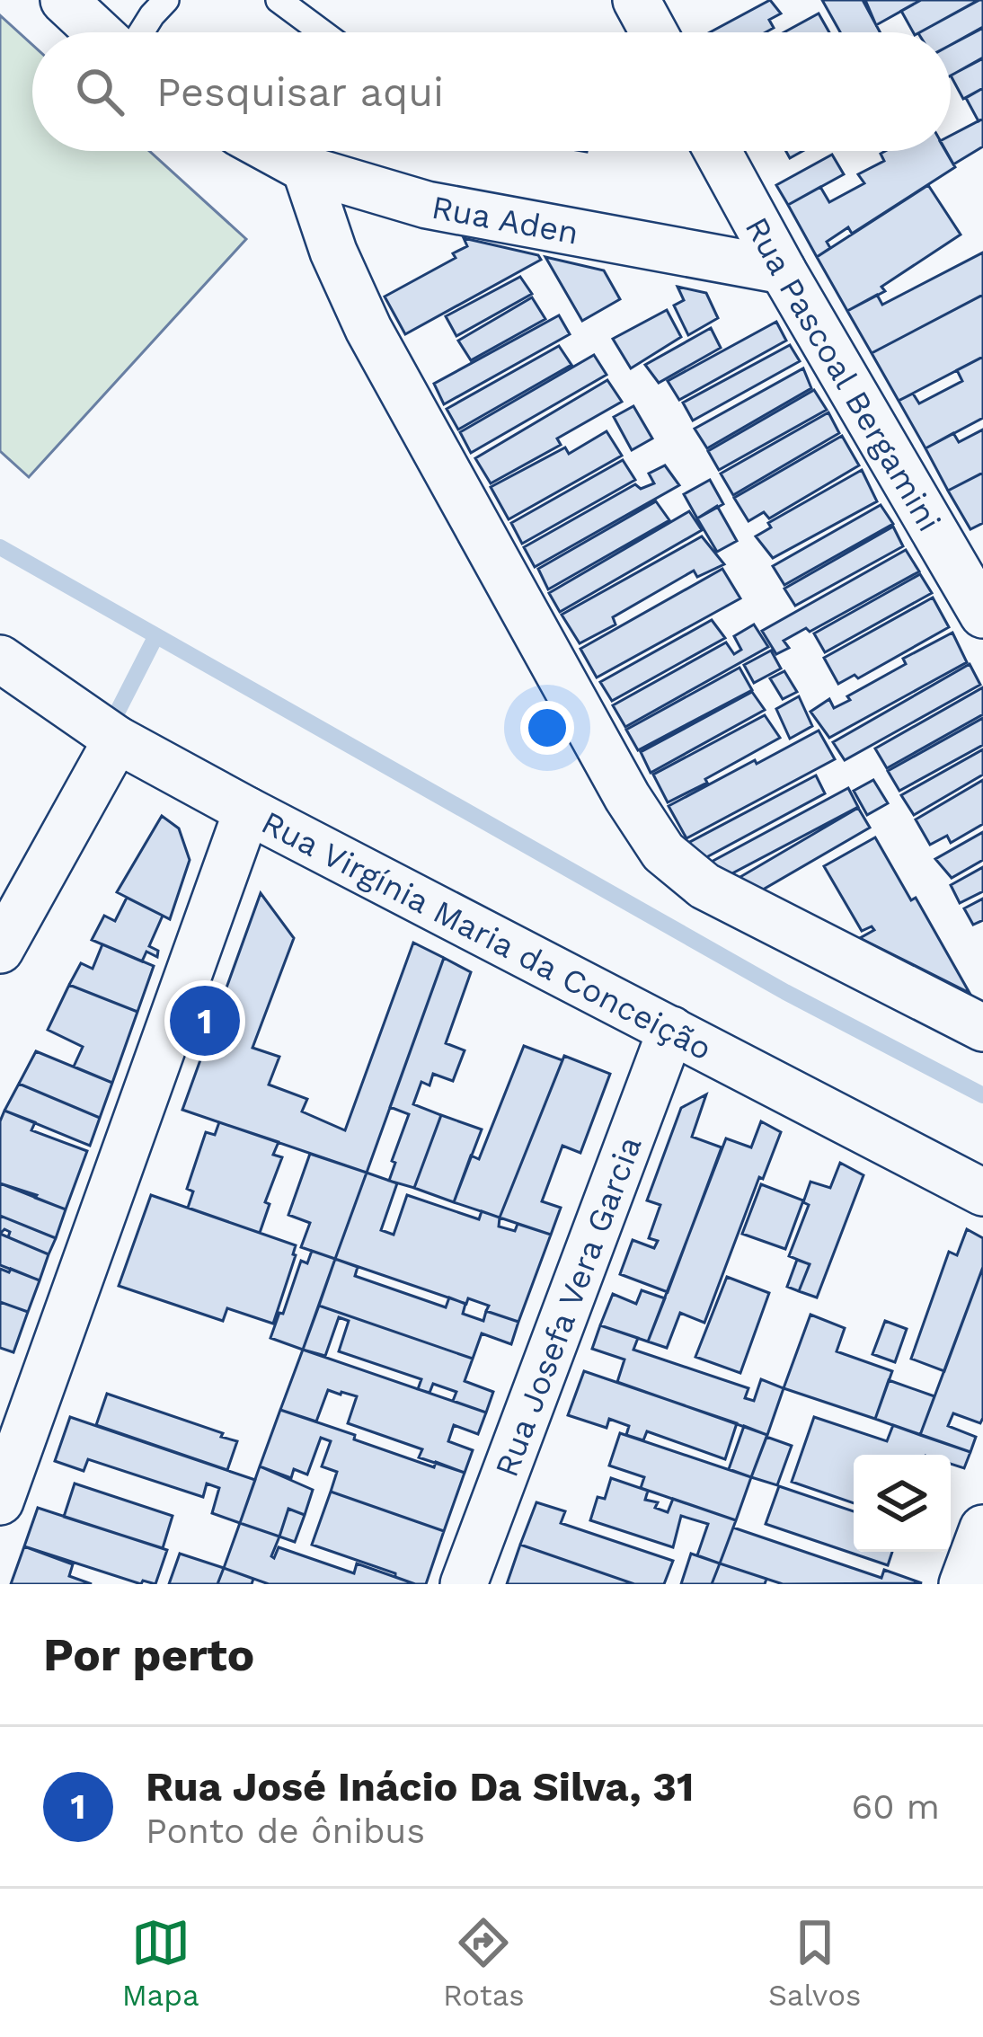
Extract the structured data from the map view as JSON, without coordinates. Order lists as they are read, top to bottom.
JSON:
{
  "streets": {
    "street": [
      "Rua Aden",
      "Rua Pascoal Bergamini",
      "Rua Virgínia Maria da Conceição",
      "Rua Josefa Vera Garcia"
    ]
  },
  "crossings": [
    ["Rua Aden", "Rua Pascoal Bergamini"],
    ["Rua Virgínia Maria da Conceição", "Rua Josefa Vera Garcia"]
  ],
  "page": {
    "search": "Pesquisar aqui",
    "pins": "1",
    "heading": "Por perto",
    "list": [
      {
        "mark": "1",
        "name": "Rua José Inácio Da Silva, 31",
        "note": "Ponto de ônibus",
        "value": "60 m"
      }
    ],
    "nav": ["Mapa", "Rotas", "Salvos"]
  }
}
